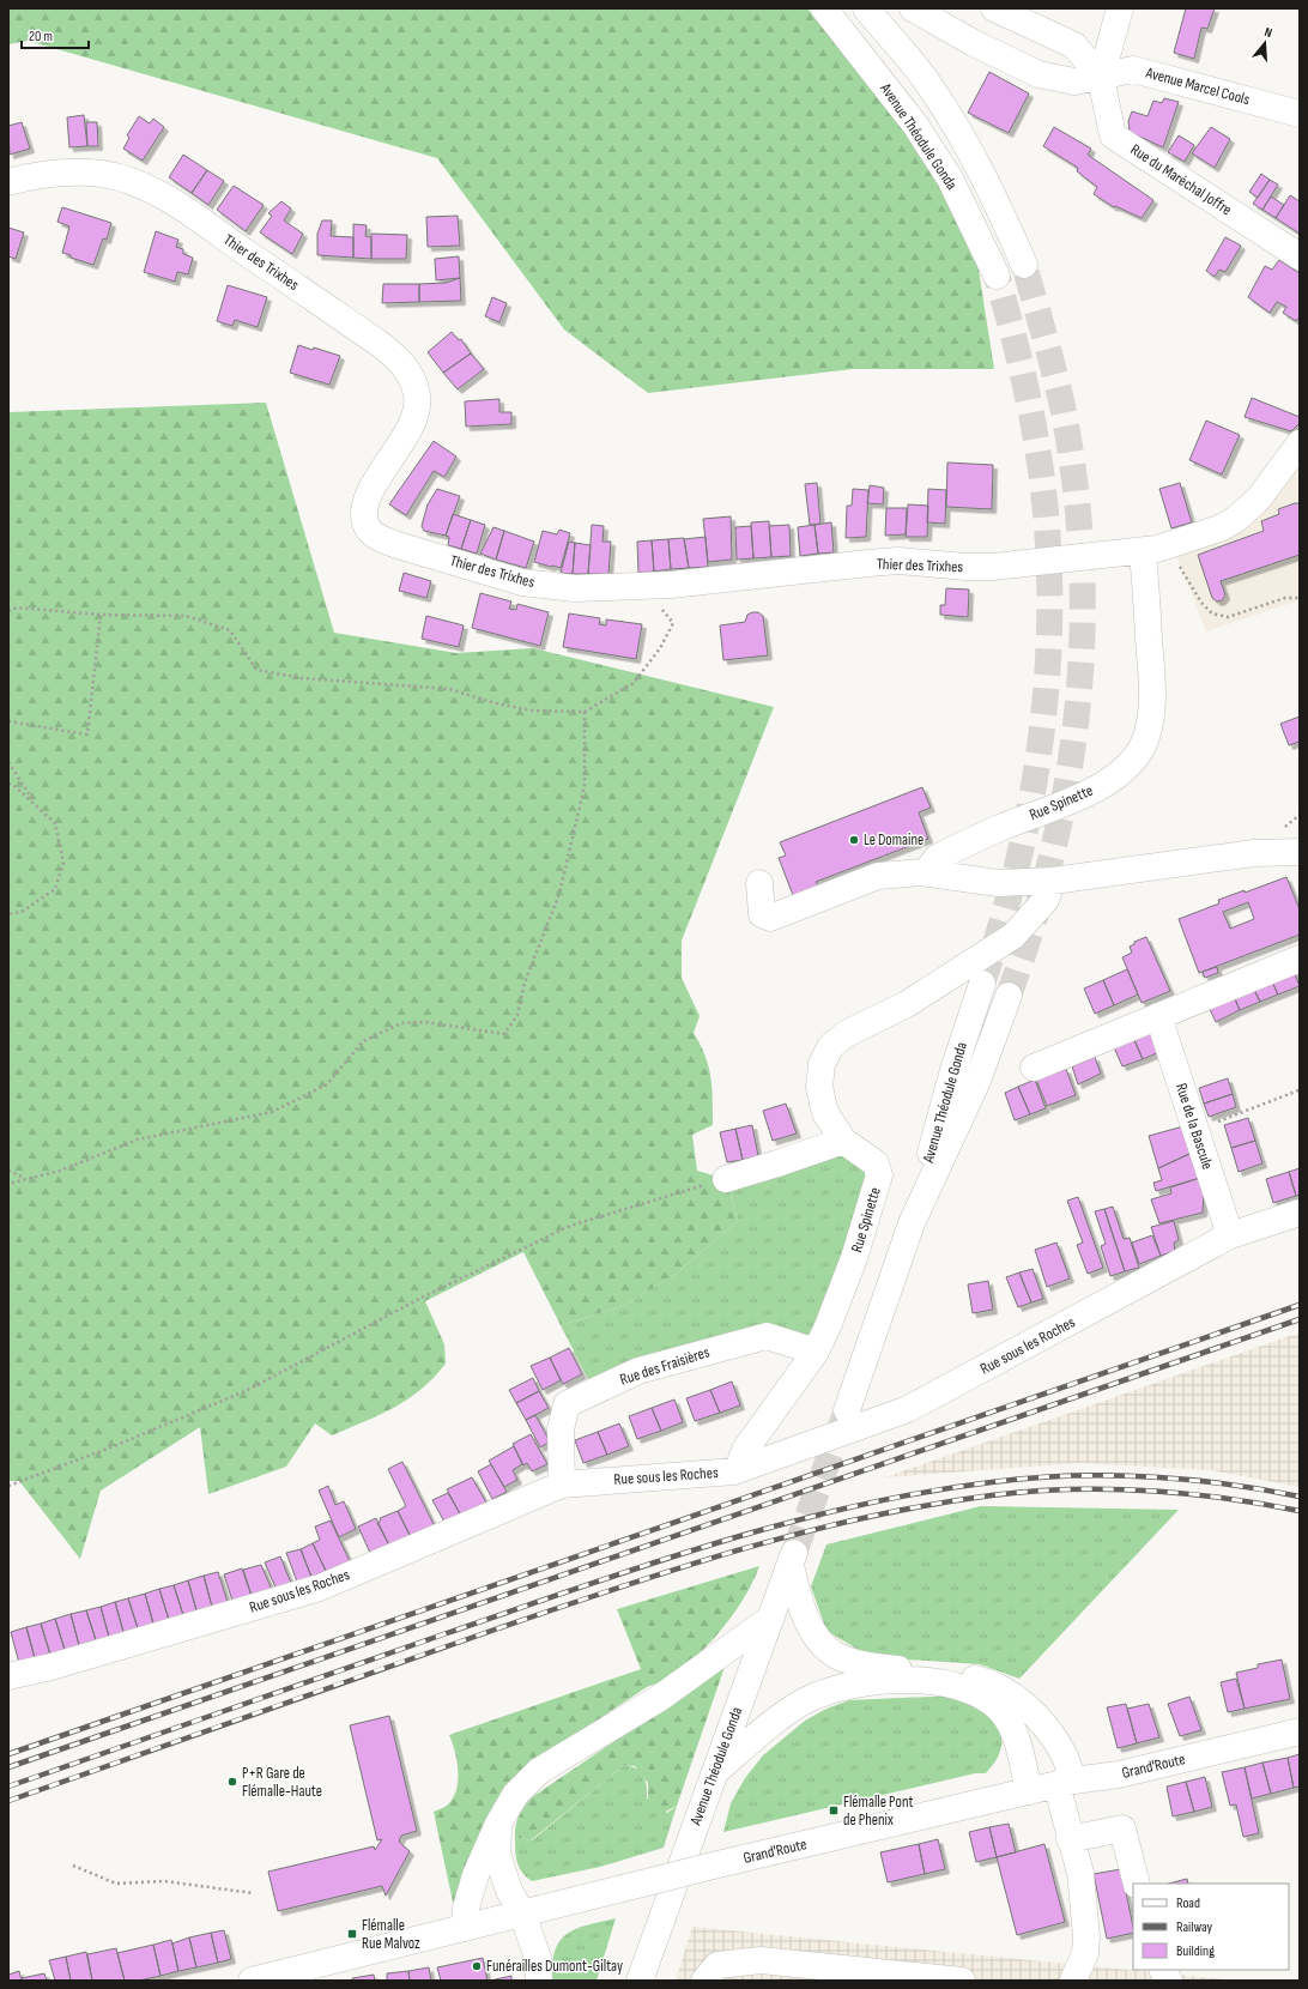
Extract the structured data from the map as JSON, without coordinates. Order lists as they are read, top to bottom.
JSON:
{
  "streets": {
    "street": [
      "Avenue Marcel Cools",
      "Avenue Théodule Gonda",
      "Rue du Maréchal Joffre",
      "Thier des Trixhes",
      "Rue Spinette",
      "Rue de la Bascule",
      "Rue sous les Roches",
      "Rue des Fraisières",
      "Grand'Route"
    ]
  },
  "crossings": [
    ["Avenue Marcel Cools", "Rue du Maréchal Joffre"],
    ["Avenue Théodule Gonda", "Grand'Route"],
    ["Thier des Trixhes", "Rue Spinette"],
    ["Rue Spinette", "Rue sous les Roches"],
    ["Rue Spinette", "Rue des Fraisières"],
    ["Rue de la Bascule", "Rue sous les Roches"],
    ["Rue sous les Roches", "Rue des Fraisières"]
  ],
  "places": {
    "other": ["Le Domaine", "P+R Gare de Flémalle-Haute", "Funérailles Dumont-Giltay"],
    "transit": ["Flémalle Pont de Phenix", "Flémalle Rue Malvoz"]
  },
  "legend": ["Road", "Railway", "Building"],
  "scale_bar": "20 m",
  "north": "top"
}
